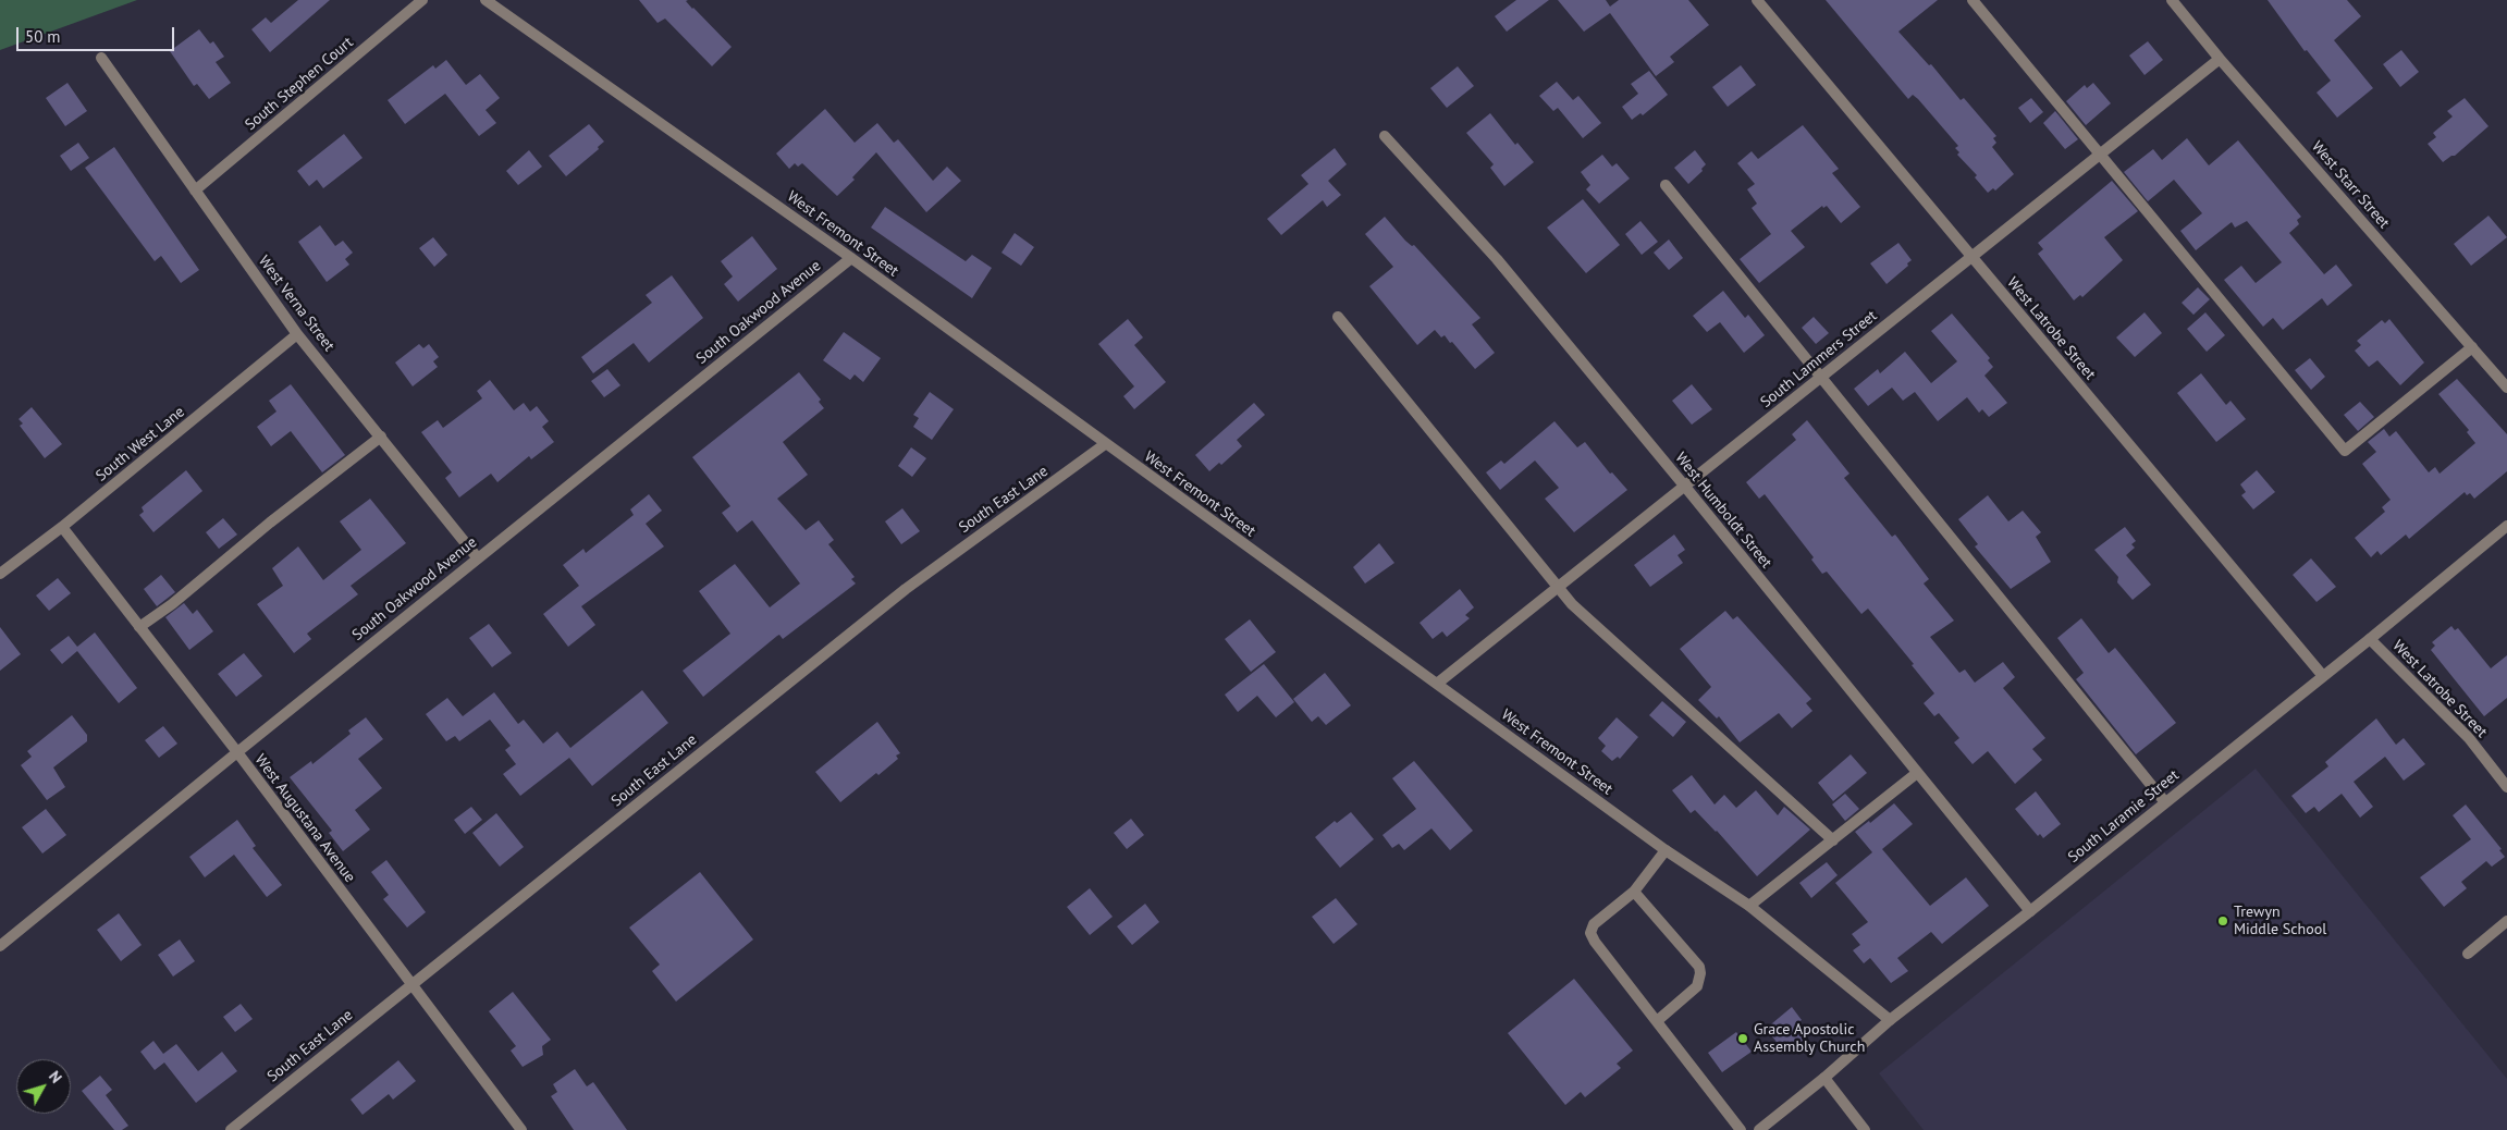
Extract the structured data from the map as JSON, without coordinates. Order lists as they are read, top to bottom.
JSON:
{
  "streets": {
    "street": [
      "South Stephen Court",
      "West Starr Street",
      "West Fremont Street",
      "West Verna Street",
      "South Oakwood Avenue",
      "West Latrobe Street",
      "South Lammers Street",
      "South West Lane",
      "South East Lane",
      "West Humboldt Street",
      "South Laramie Street",
      "West Augustana Avenue"
    ]
  },
  "crossings": [
    ["South Stephen Court", "West Verna Street"],
    ["West Starr Street", "South Lammers Street"],
    ["West Fremont Street", "South Oakwood Avenue"],
    ["West Fremont Street", "South Lammers Street"],
    ["West Fremont Street", "South East Lane"],
    ["West Fremont Street", "South Laramie Street"],
    ["West Verna Street", "South Oakwood Avenue"],
    ["West Verna Street", "South West Lane"],
    ["South Oakwood Avenue", "West Augustana Avenue"],
    ["West Latrobe Street", "South Lammers Street"],
    ["West Latrobe Street", "South Laramie Street"],
    ["South Lammers Street", "West Humboldt Street"],
    ["South West Lane", "West Augustana Avenue"],
    ["South East Lane", "West Augustana Avenue"],
    ["West Humboldt Street", "South Laramie Street"]
  ],
  "places": ["Trewyn Middle School", "Grace Apostolic Assembly Church"],
  "scale_bar": "50 m",
  "north": "top right"
}
